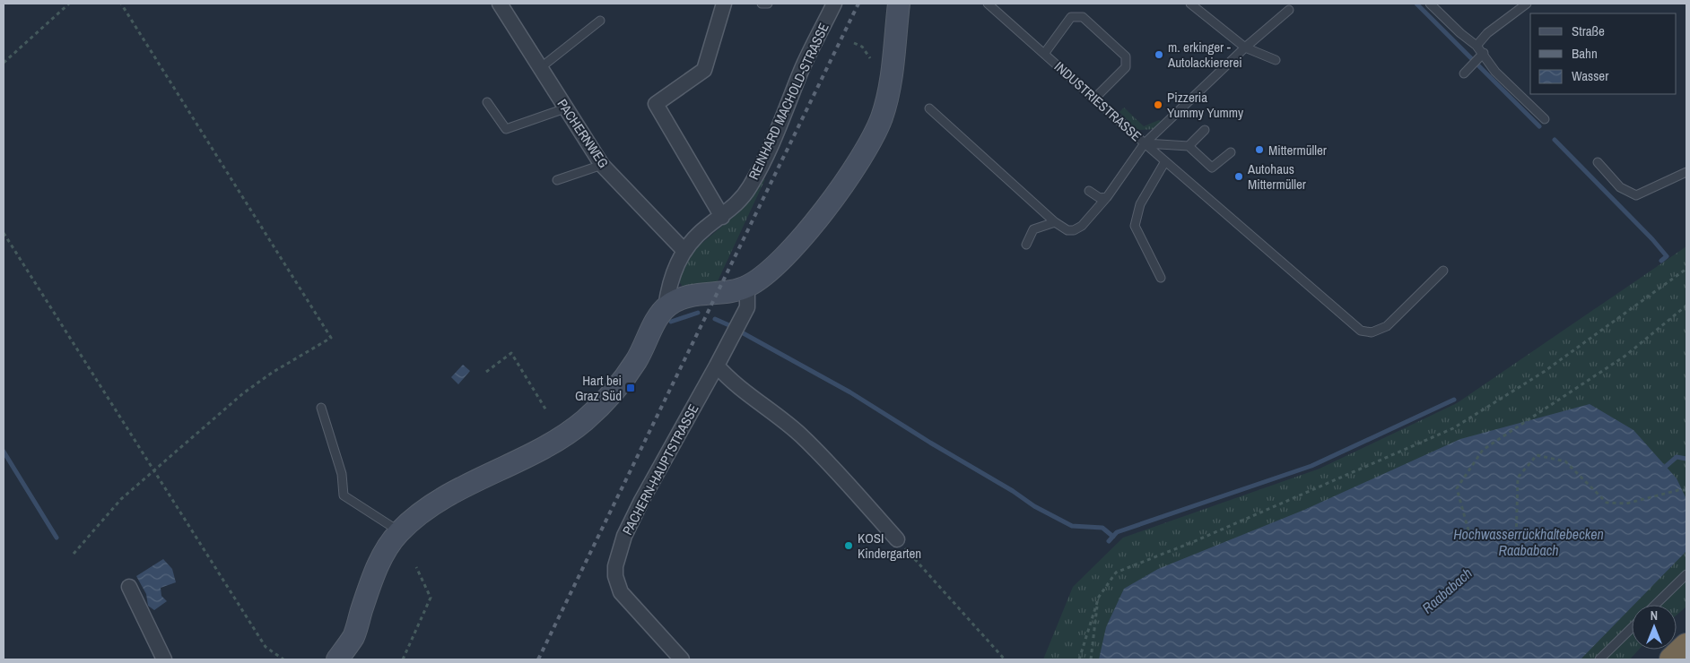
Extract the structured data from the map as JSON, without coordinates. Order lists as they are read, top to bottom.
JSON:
{
  "streets": {
    "street": ["REINHARD MACHOLD-STRASSE", "PACHERNWEG", "PACHERN-HAUPTSTRASSE"],
    "lane": ["INDUSTRIESTRASSE"]
  },
  "crossings": [
    ["REINHARD MACHOLD-STRASSE", "PACHERNWEG"]
  ],
  "water": ["Hochwasserrückhaltebecken Raababach", "Raababach"],
  "places": {
    "other": [
      "m. erkinger - Autolackiererei",
      "Pizzeria Yummy Yummy",
      "Mittermüller",
      "Autohaus Mittermüller",
      "KOSI Kindergarten"
    ],
    "transit": ["Hart bei Graz Süd"]
  },
  "legend": ["Straße", "Bahn", "Wasser"],
  "north": "top"
}
